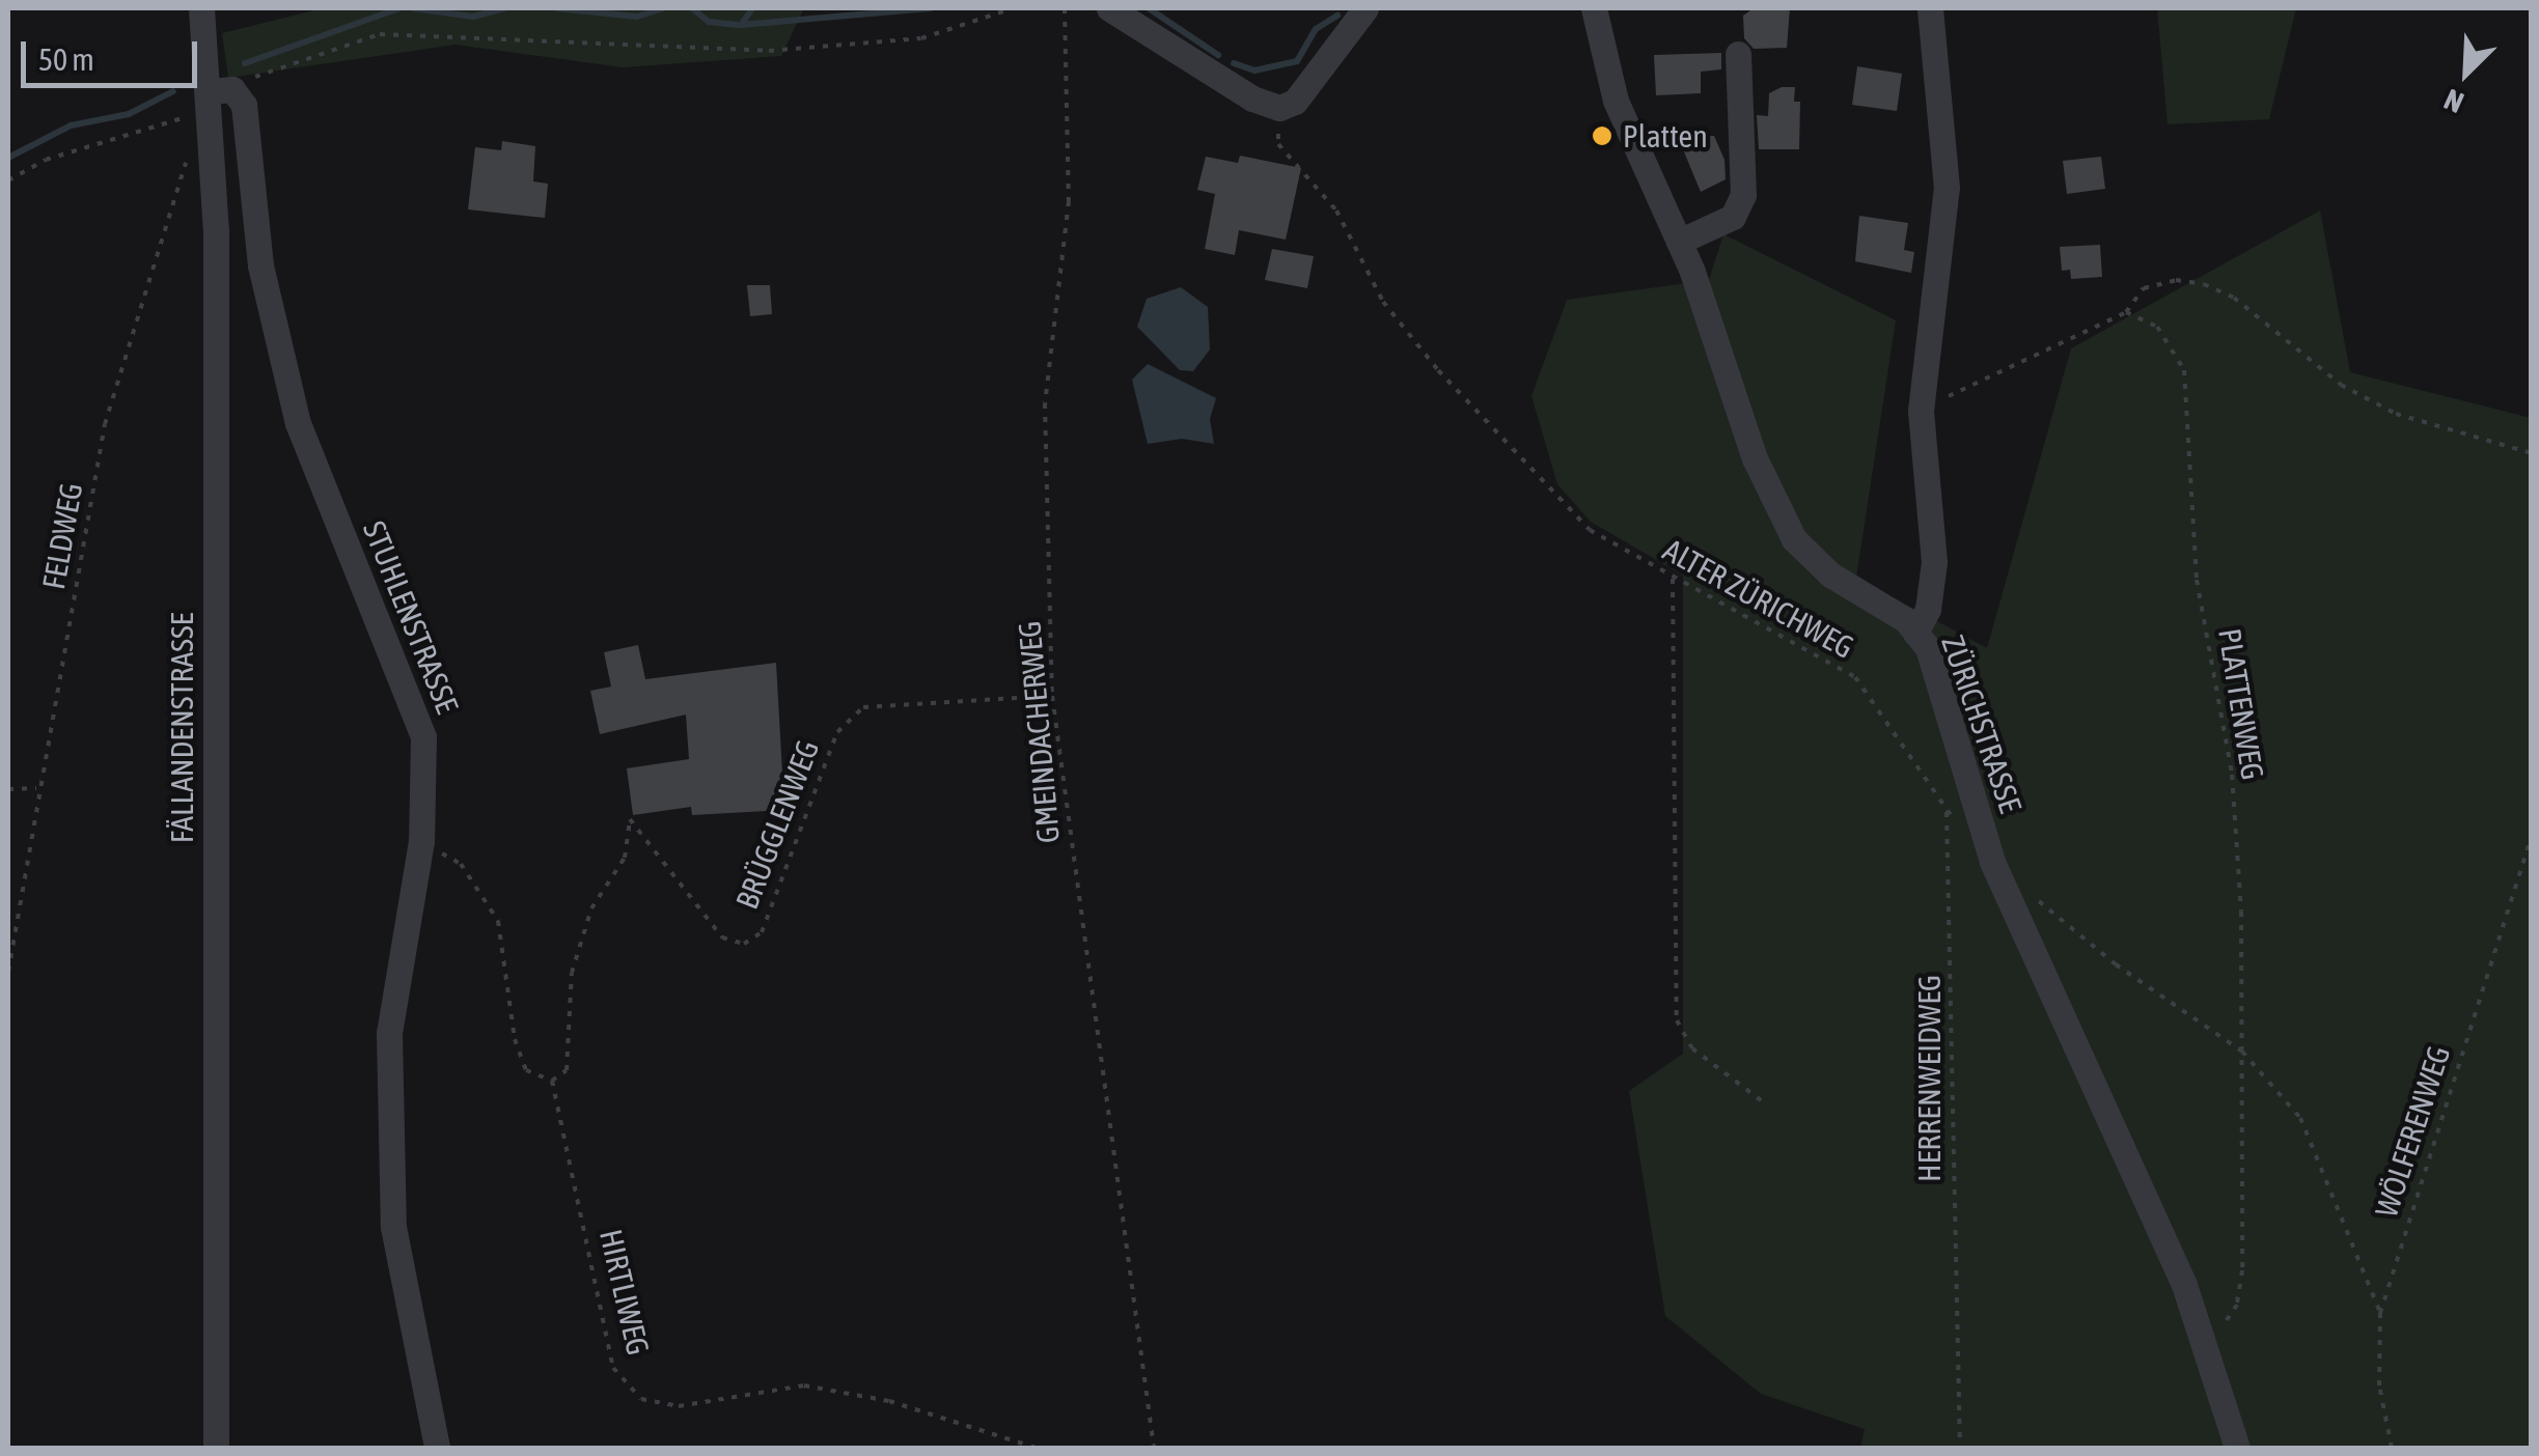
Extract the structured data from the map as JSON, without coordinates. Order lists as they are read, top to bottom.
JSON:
{
  "streets": {
    "street": ["STUHLENSTRASSE", "ZÜRICHSTRASSE", "FÄLLANDENSTRASSE"],
    "path": [
      "FELDWEG",
      "ALTER ZÜRICHWEG",
      "PLATTENWEG",
      "GMEINDACHERWEG",
      "BRÜGGLENWEG",
      "HERRENWEIDWEG",
      "WÖLFERENWEG",
      "HIRTLIWEG"
    ]
  },
  "crossings": [
    ["ALTER ZÜRICHWEG", "HERRENWEIDWEG"],
    ["STUHLENSTRASSE", "FÄLLANDENSTRASSE"],
    ["PLATTENWEG", "ZÜRICHSTRASSE"],
    ["GMEINDACHERWEG", "BRÜGGLENWEG"],
    ["BRÜGGLENWEG", "HIRTLIWEG"]
  ],
  "places": ["Platten"],
  "scale_bar": "50 m",
  "north": "bottom left"
}
